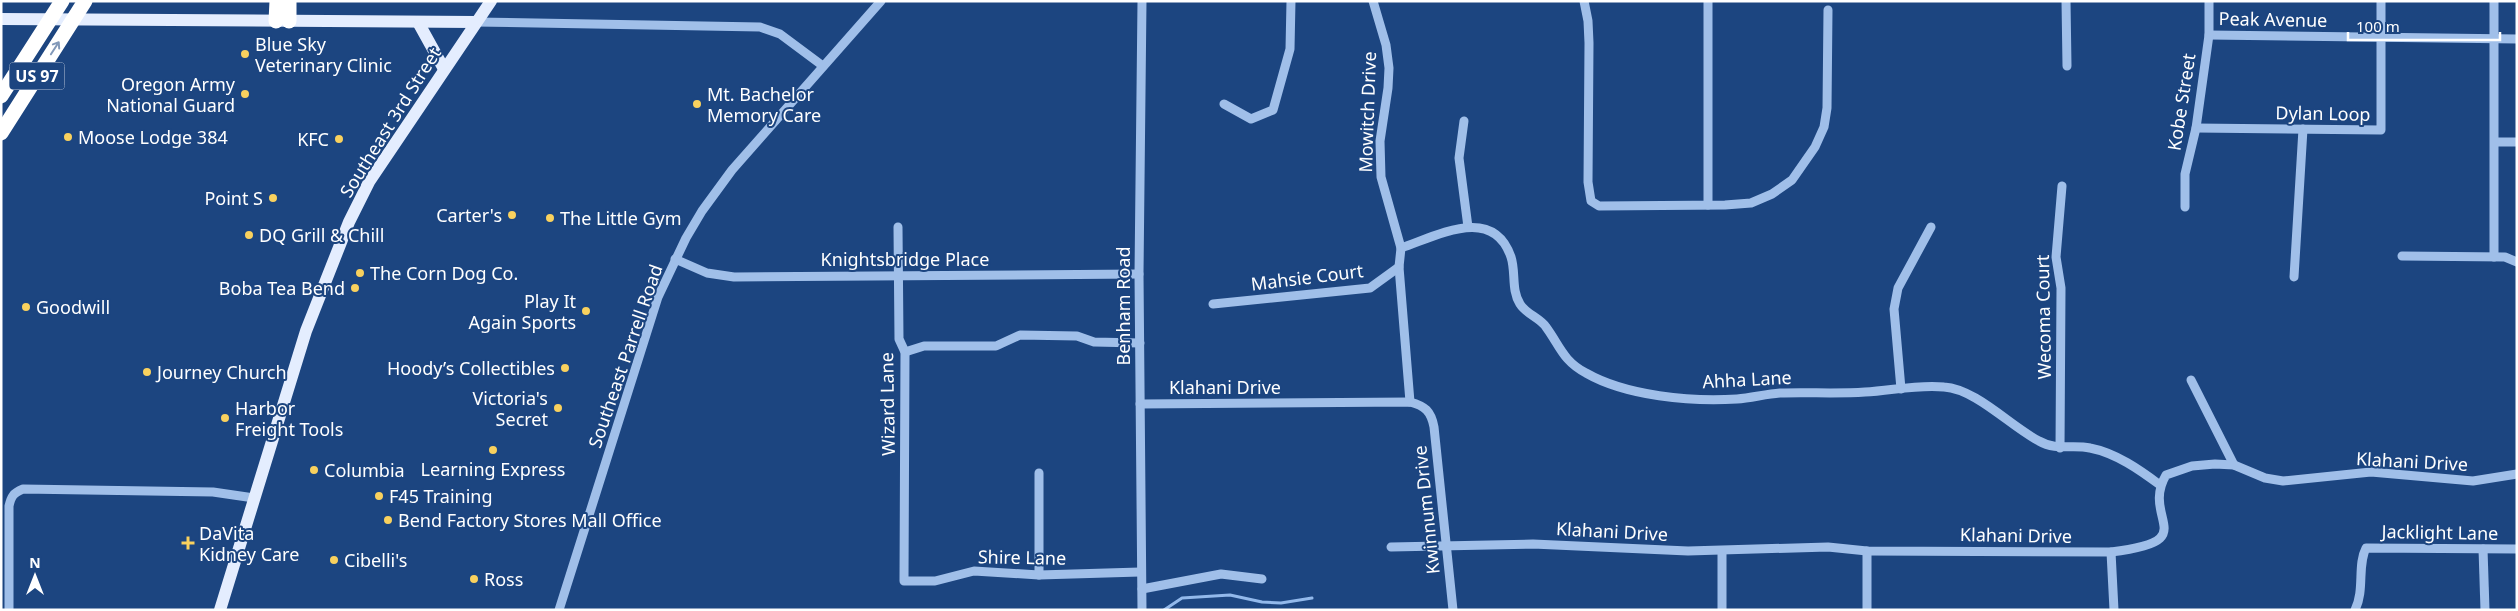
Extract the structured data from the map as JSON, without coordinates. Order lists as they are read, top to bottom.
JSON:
{
  "streets": {
    "highway": ["US 97"],
    "main road": ["Southeast 3rd Street"],
    "street": [
      "Peak Avenue",
      "Kobe Street",
      "Mowitch Drive",
      "Dylan Loop",
      "Knightsbridge Place",
      "Mahsie Court",
      "Benham Road",
      "Wecoma Court",
      "Southeast Parrell Road",
      "Ahha Lane",
      "Klahani Drive",
      "Wizard Lane",
      "Kwinnum Drive",
      "Jacklight Lane",
      "Shire Lane"
    ]
  },
  "crossings": [
    ["Peak Avenue", "Kobe Street"],
    ["Peak Avenue", "Dylan Loop"],
    ["Kobe Street", "Dylan Loop"],
    ["Mowitch Drive", "Mahsie Court"],
    ["Mowitch Drive", "Ahha Lane"],
    ["Mowitch Drive", "Klahani Drive"],
    ["Knightsbridge Place", "Benham Road"],
    ["Knightsbridge Place", "Southeast Parrell Road"],
    ["Knightsbridge Place", "Wizard Lane"],
    ["Benham Road", "Klahani Drive"],
    ["Benham Road", "Shire Lane"],
    ["Wecoma Court", "Ahha Lane"],
    ["Ahha Lane", "Klahani Drive"],
    ["Klahani Drive", "Kwinnum Drive"],
    ["Wizard Lane", "Shire Lane"]
  ],
  "places": {
    "other": [
      "Blue Sky Veterinary Clinic",
      "Oregon Army National Guard",
      "Mt. Bachelor Memory Care",
      "Moose Lodge 384",
      "KFC",
      "Point S",
      "Carter's",
      "The Little Gym",
      "DQ Grill & Chill",
      "The Corn Dog Co.",
      "Boba Tea Bend",
      "Goodwill",
      "Play It Again Sports",
      "Hoody’s Collectibles",
      "Journey Church",
      "Victoria's Secret",
      "Harbor Freight Tools",
      "Learning Express",
      "Columbia",
      "F45 Training",
      "Bend Factory Stores Mall Office",
      "Cibelli's",
      "Ross"
    ],
    "health": ["DaVita Kidney Care"]
  },
  "scale_bar": "100 m",
  "north": "top"
}
